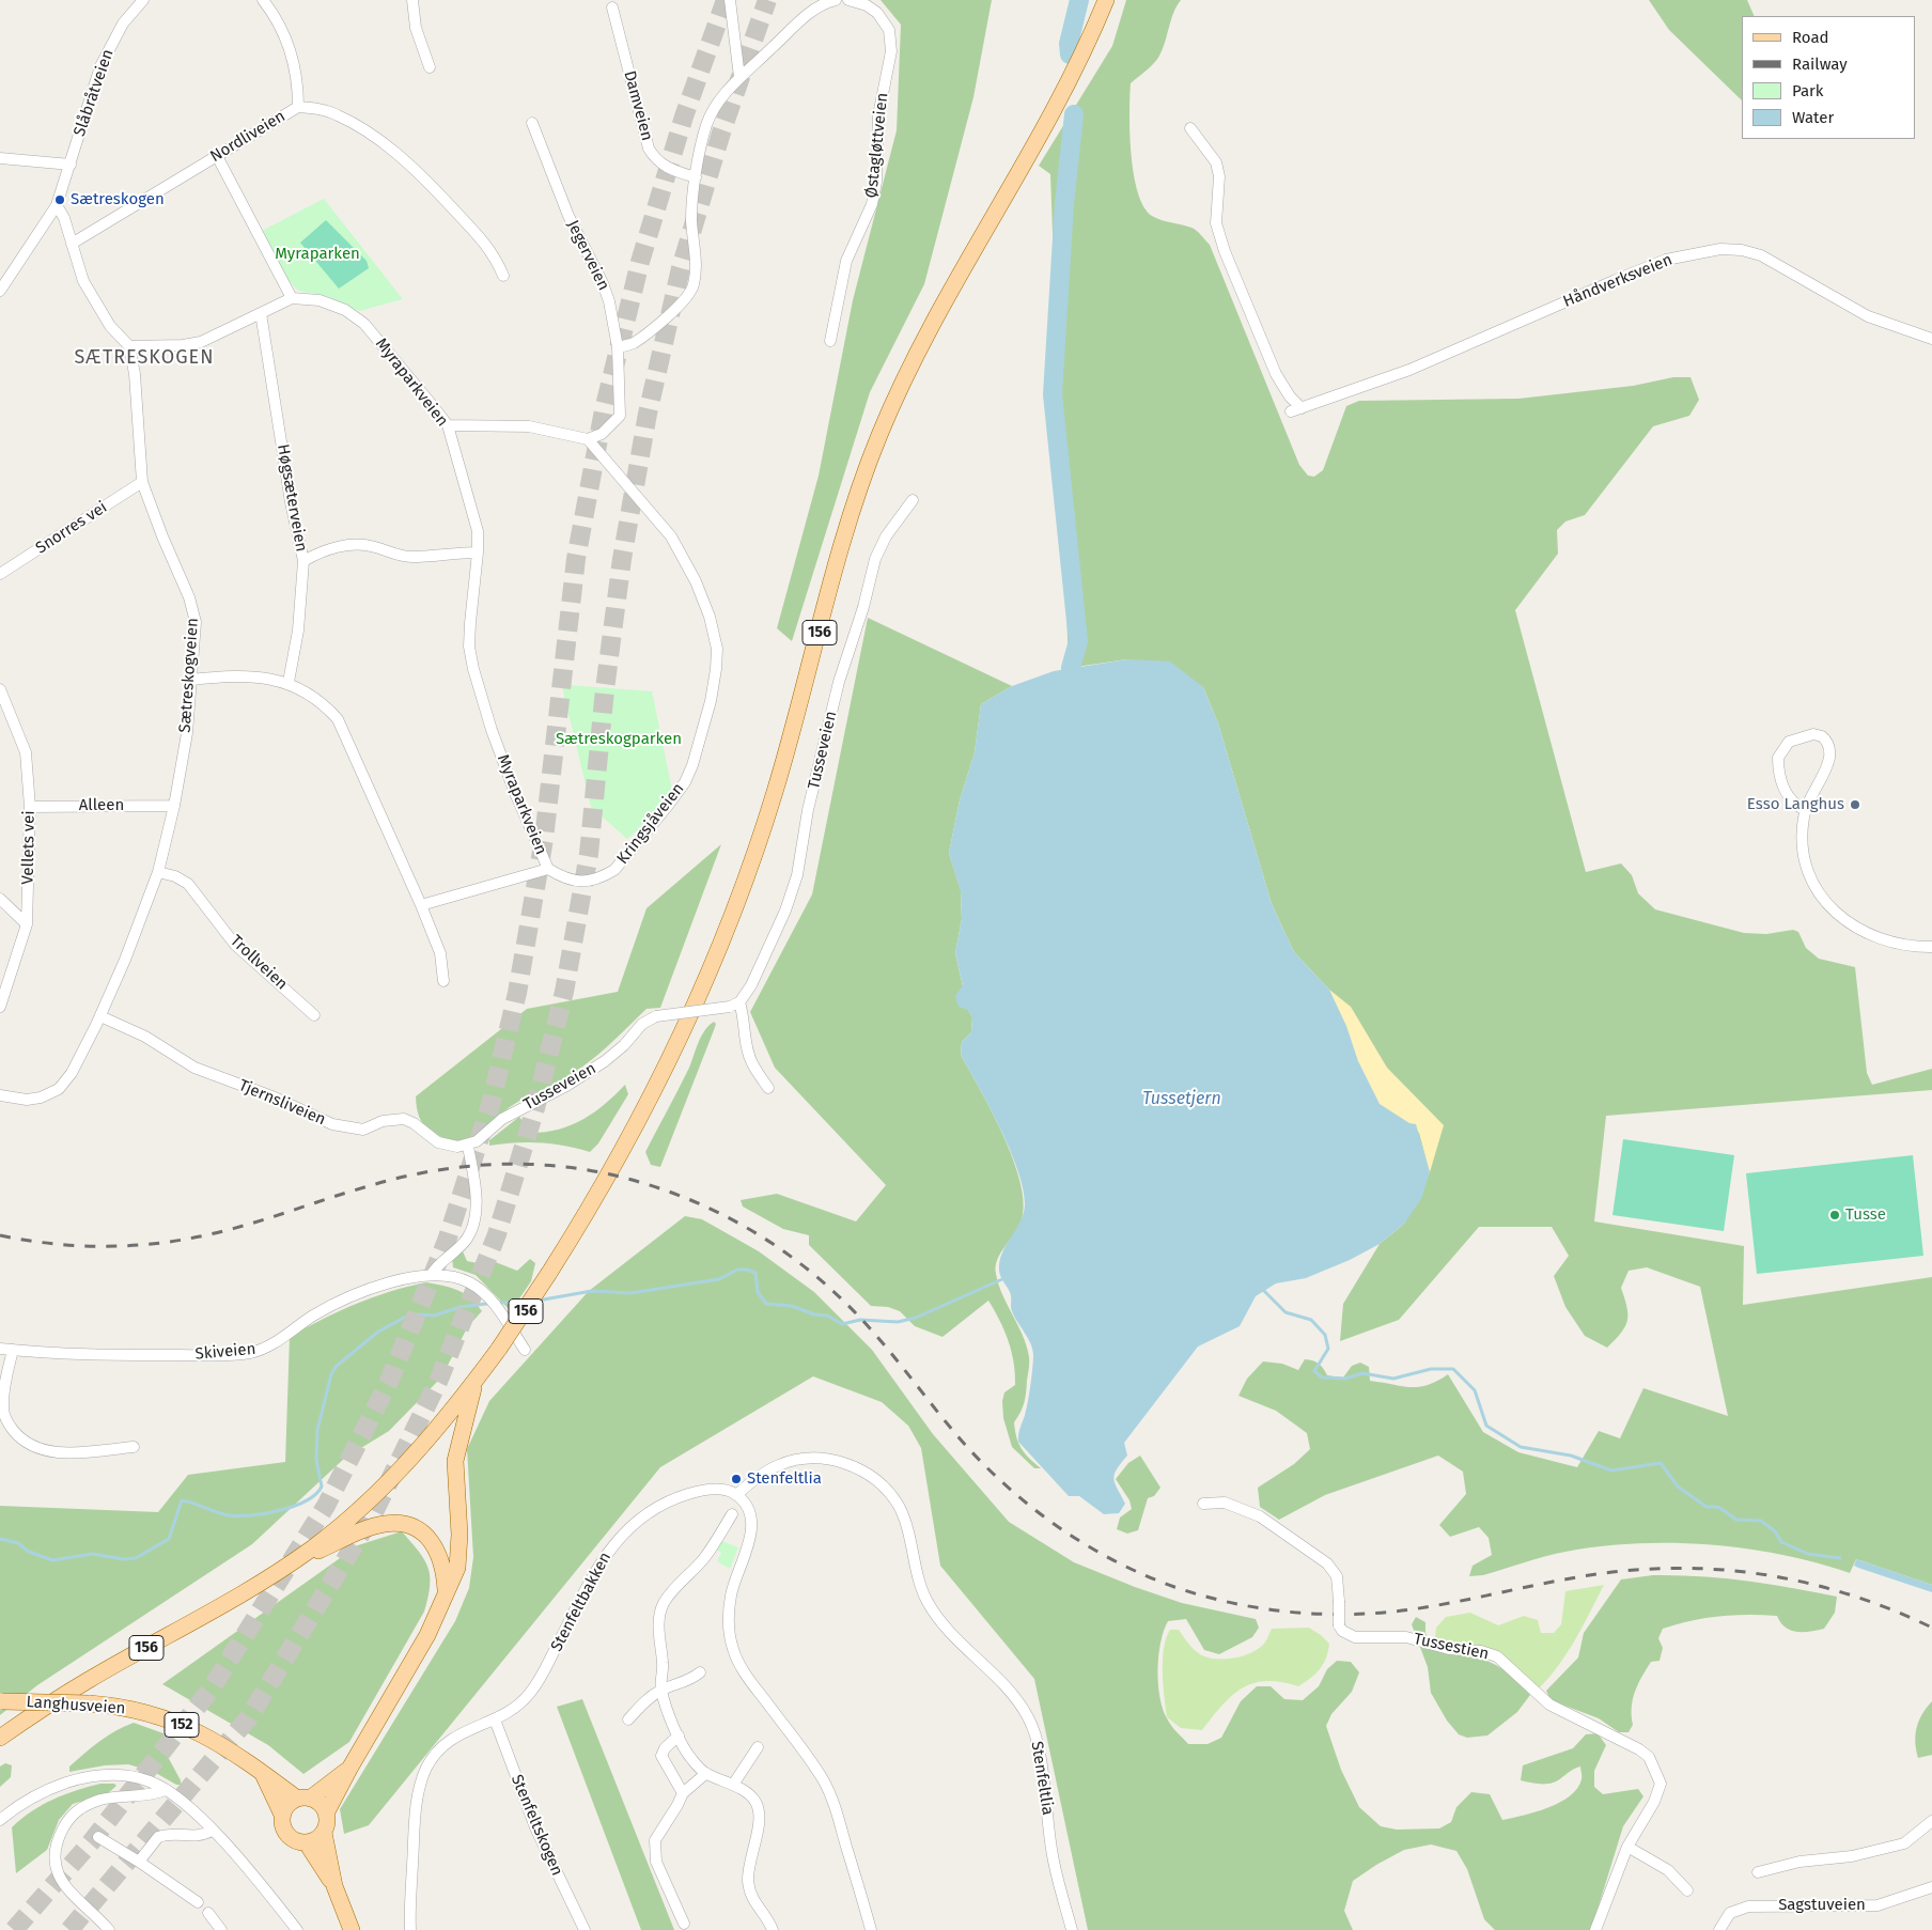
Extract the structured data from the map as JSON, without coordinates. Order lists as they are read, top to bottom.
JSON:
{
  "streets": {
    "main road": ["156", "Langhusveien", "152"],
    "street": [
      "Slåbråtveien",
      "Damveien",
      "Nordliveien",
      "Østagløttveien",
      "Jegerveien",
      "Håndverksveien",
      "Myraparkveien",
      "Høgsæterveien",
      "Snorres vei",
      "Sætreskogveien",
      "Tusseveien",
      "Alleen",
      "Kringsjåveien",
      "Vellets vei",
      "Trollveien",
      "Tjernsliveien",
      "Skiveien",
      "Stenfeltbakken",
      "Tussestien",
      "Stenfeltlia",
      "Stenfeltskogen",
      "Sagstuveien"
    ]
  },
  "crossings": [
    ["Jegerveien", "Kringsjåveien"],
    ["Myraparkveien", "Kringsjåveien"],
    ["Snorres vei", "Sætreskogveien"],
    ["156", "Langhusveien"],
    ["Sætreskogveien", "Alleen"],
    ["Sætreskogveien", "Trollveien"],
    ["Sætreskogveien", "Tjernsliveien"],
    ["Tusseveien", "Tjernsliveien"],
    ["Alleen", "Vellets vei"],
    ["Stenfeltbakken", "Stenfeltlia"],
    ["Stenfeltbakken", "Stenfeltskogen"]
  ],
  "districts": ["SÆTRESKOGEN"],
  "water": ["Tussetjern"],
  "parks": ["Myraparken", "Sætreskogparken"],
  "places": [
    "Sætreskogen",
    "Esso Langhus",
    "Tusse",
    "Stenfeltlia"
  ],
  "legend": [
    "Road",
    "Railway",
    "Park",
    "Water"
  ]
}
